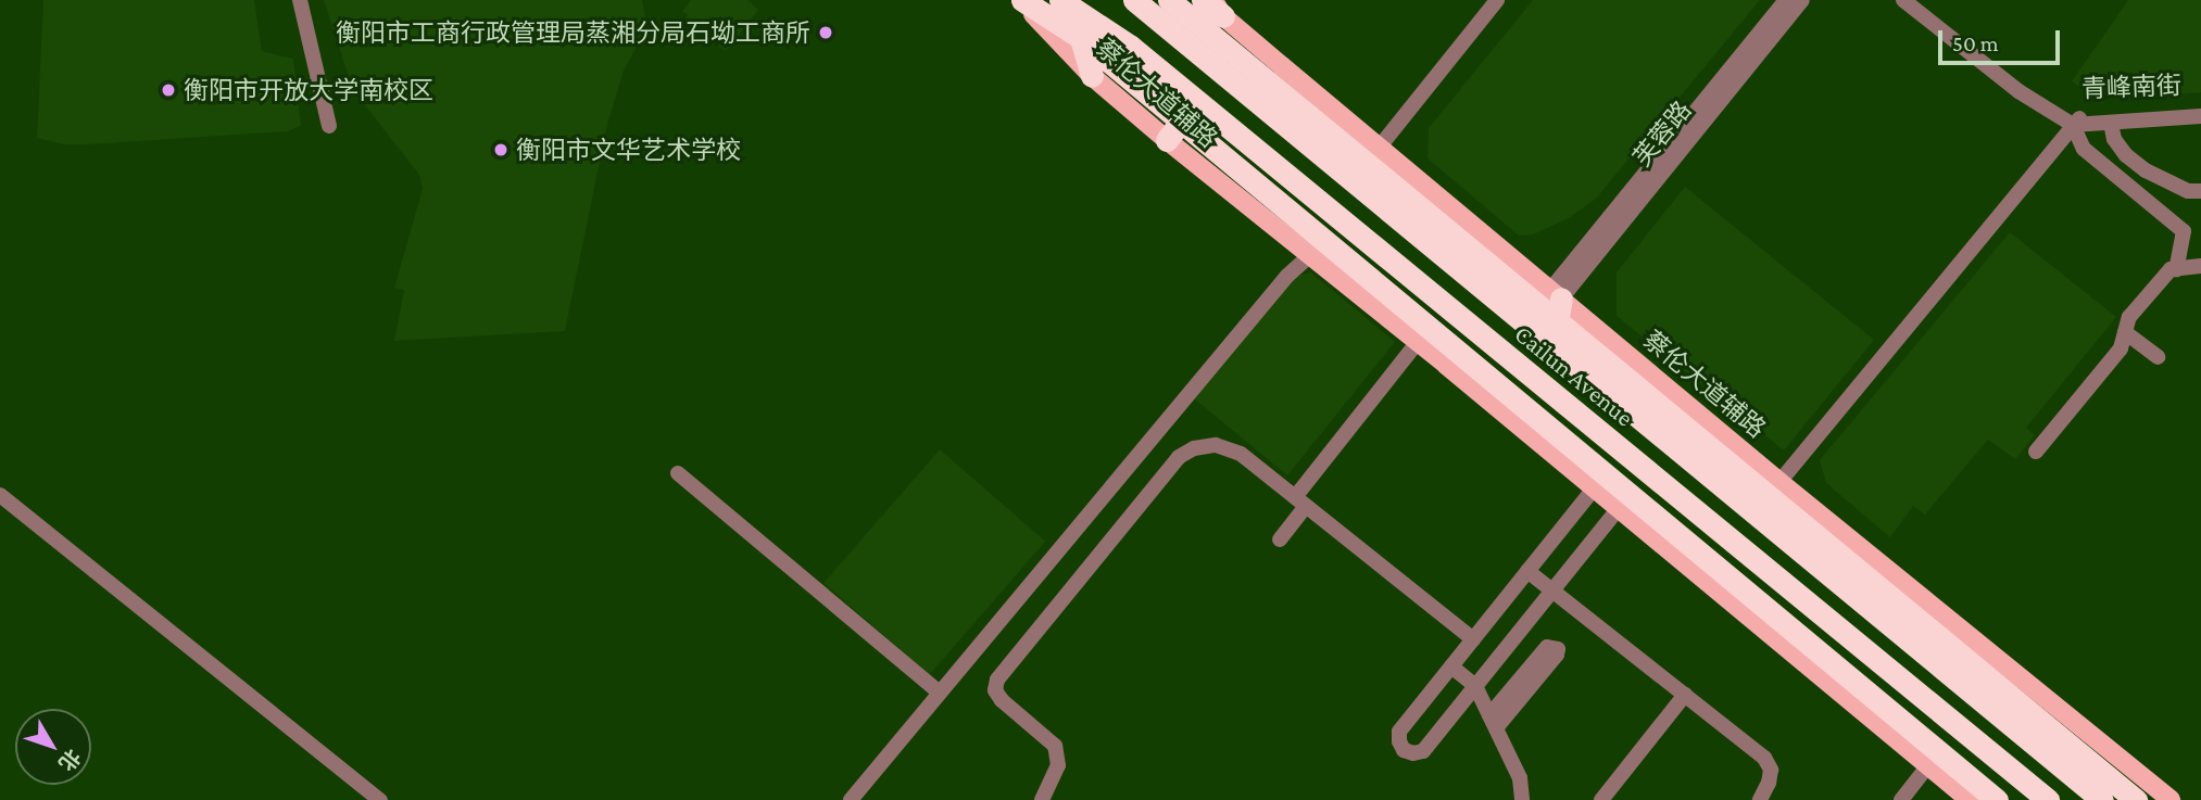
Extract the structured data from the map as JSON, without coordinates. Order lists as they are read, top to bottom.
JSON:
{
  "streets": {
    "highway": ["Cailun Avenue"],
    "main road": ["蔡伦大道辅路"],
    "street": ["青峰南街", "芙蓉路"]
  },
  "crossings": [
    ["蔡伦大道辅路", "芙蓉路"]
  ],
  "places": ["衡阳市工商行政管理局蒸湘分局石坳工商所", "衡阳市开放大学南校区", "衡阳市文华艺术学校"],
  "scale_bar": "50 m",
  "north": "bottom right"
}
